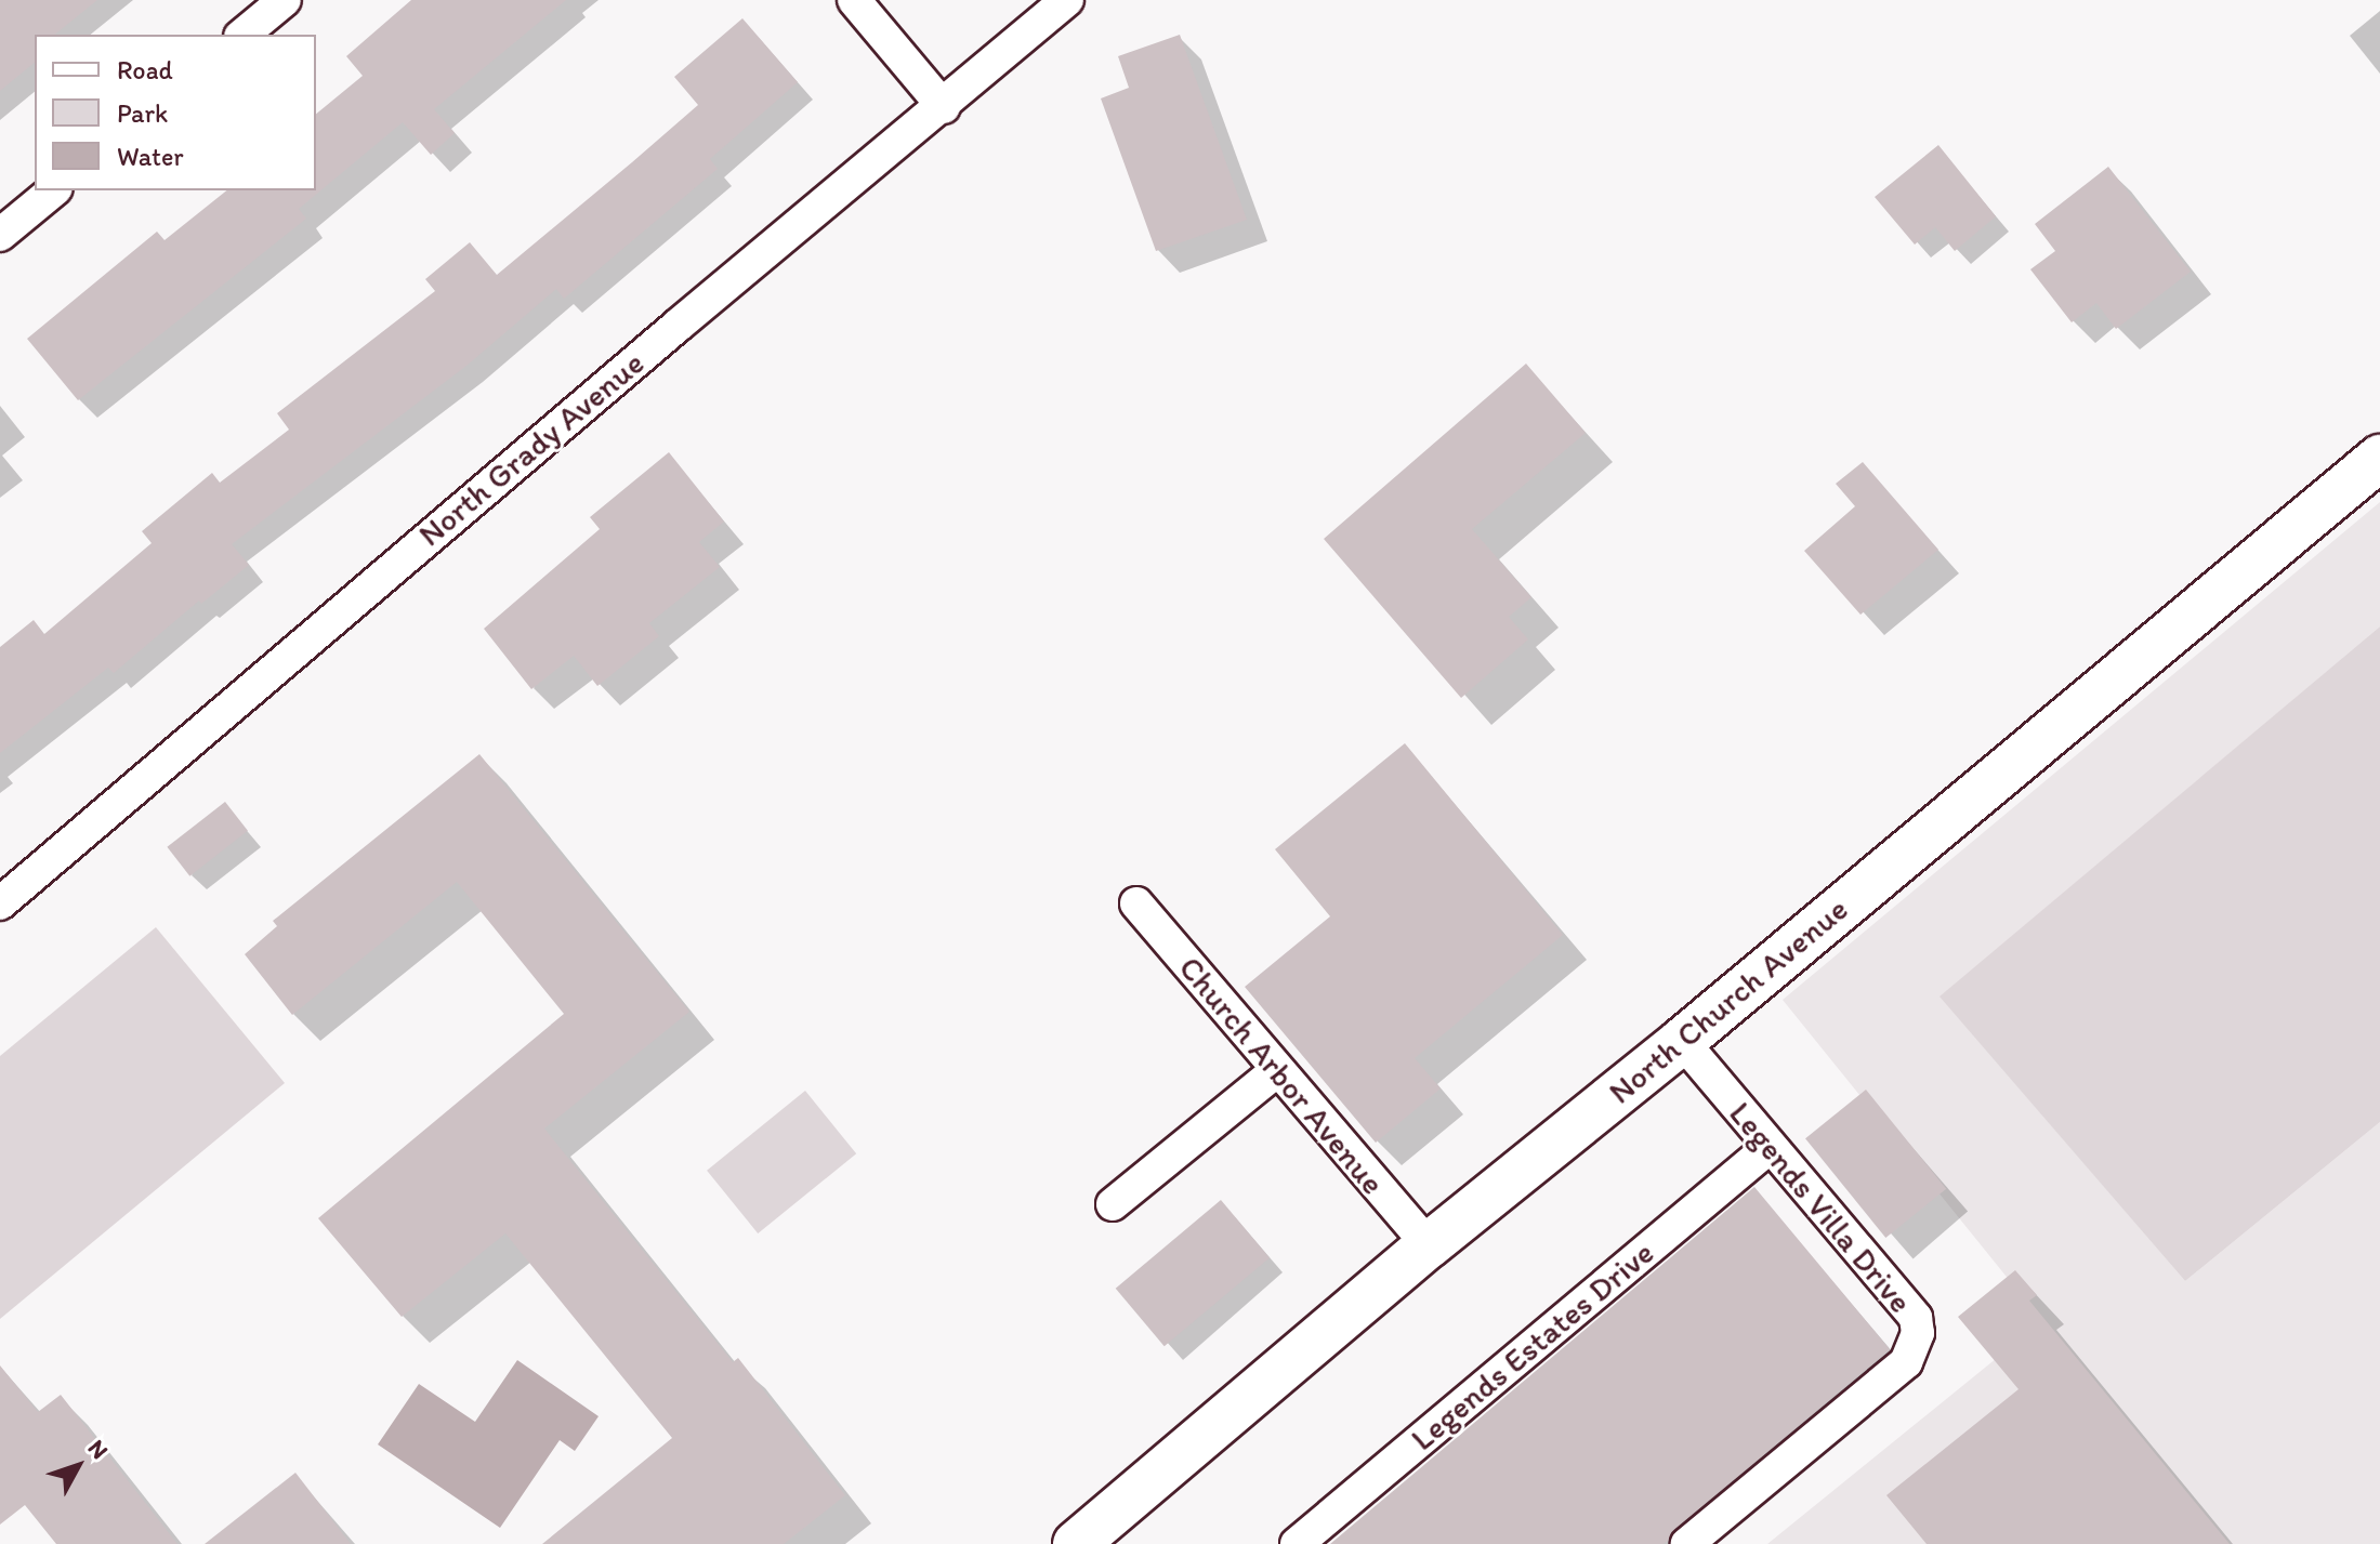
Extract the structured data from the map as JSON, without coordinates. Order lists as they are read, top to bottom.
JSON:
{
  "streets": {
    "street": [
      "North Grady Avenue",
      "North Church Avenue",
      "Church Arbor Avenue",
      "Legends Villa Drive",
      "Legends Estates Drive"
    ]
  },
  "crossings": [
    ["North Church Avenue", "Church Arbor Avenue"],
    ["North Church Avenue", "Legends Villa Drive"],
    ["Legends Villa Drive", "Legends Estates Drive"]
  ],
  "legend": ["Road", "Park", "Water"],
  "north": "top right"
}
